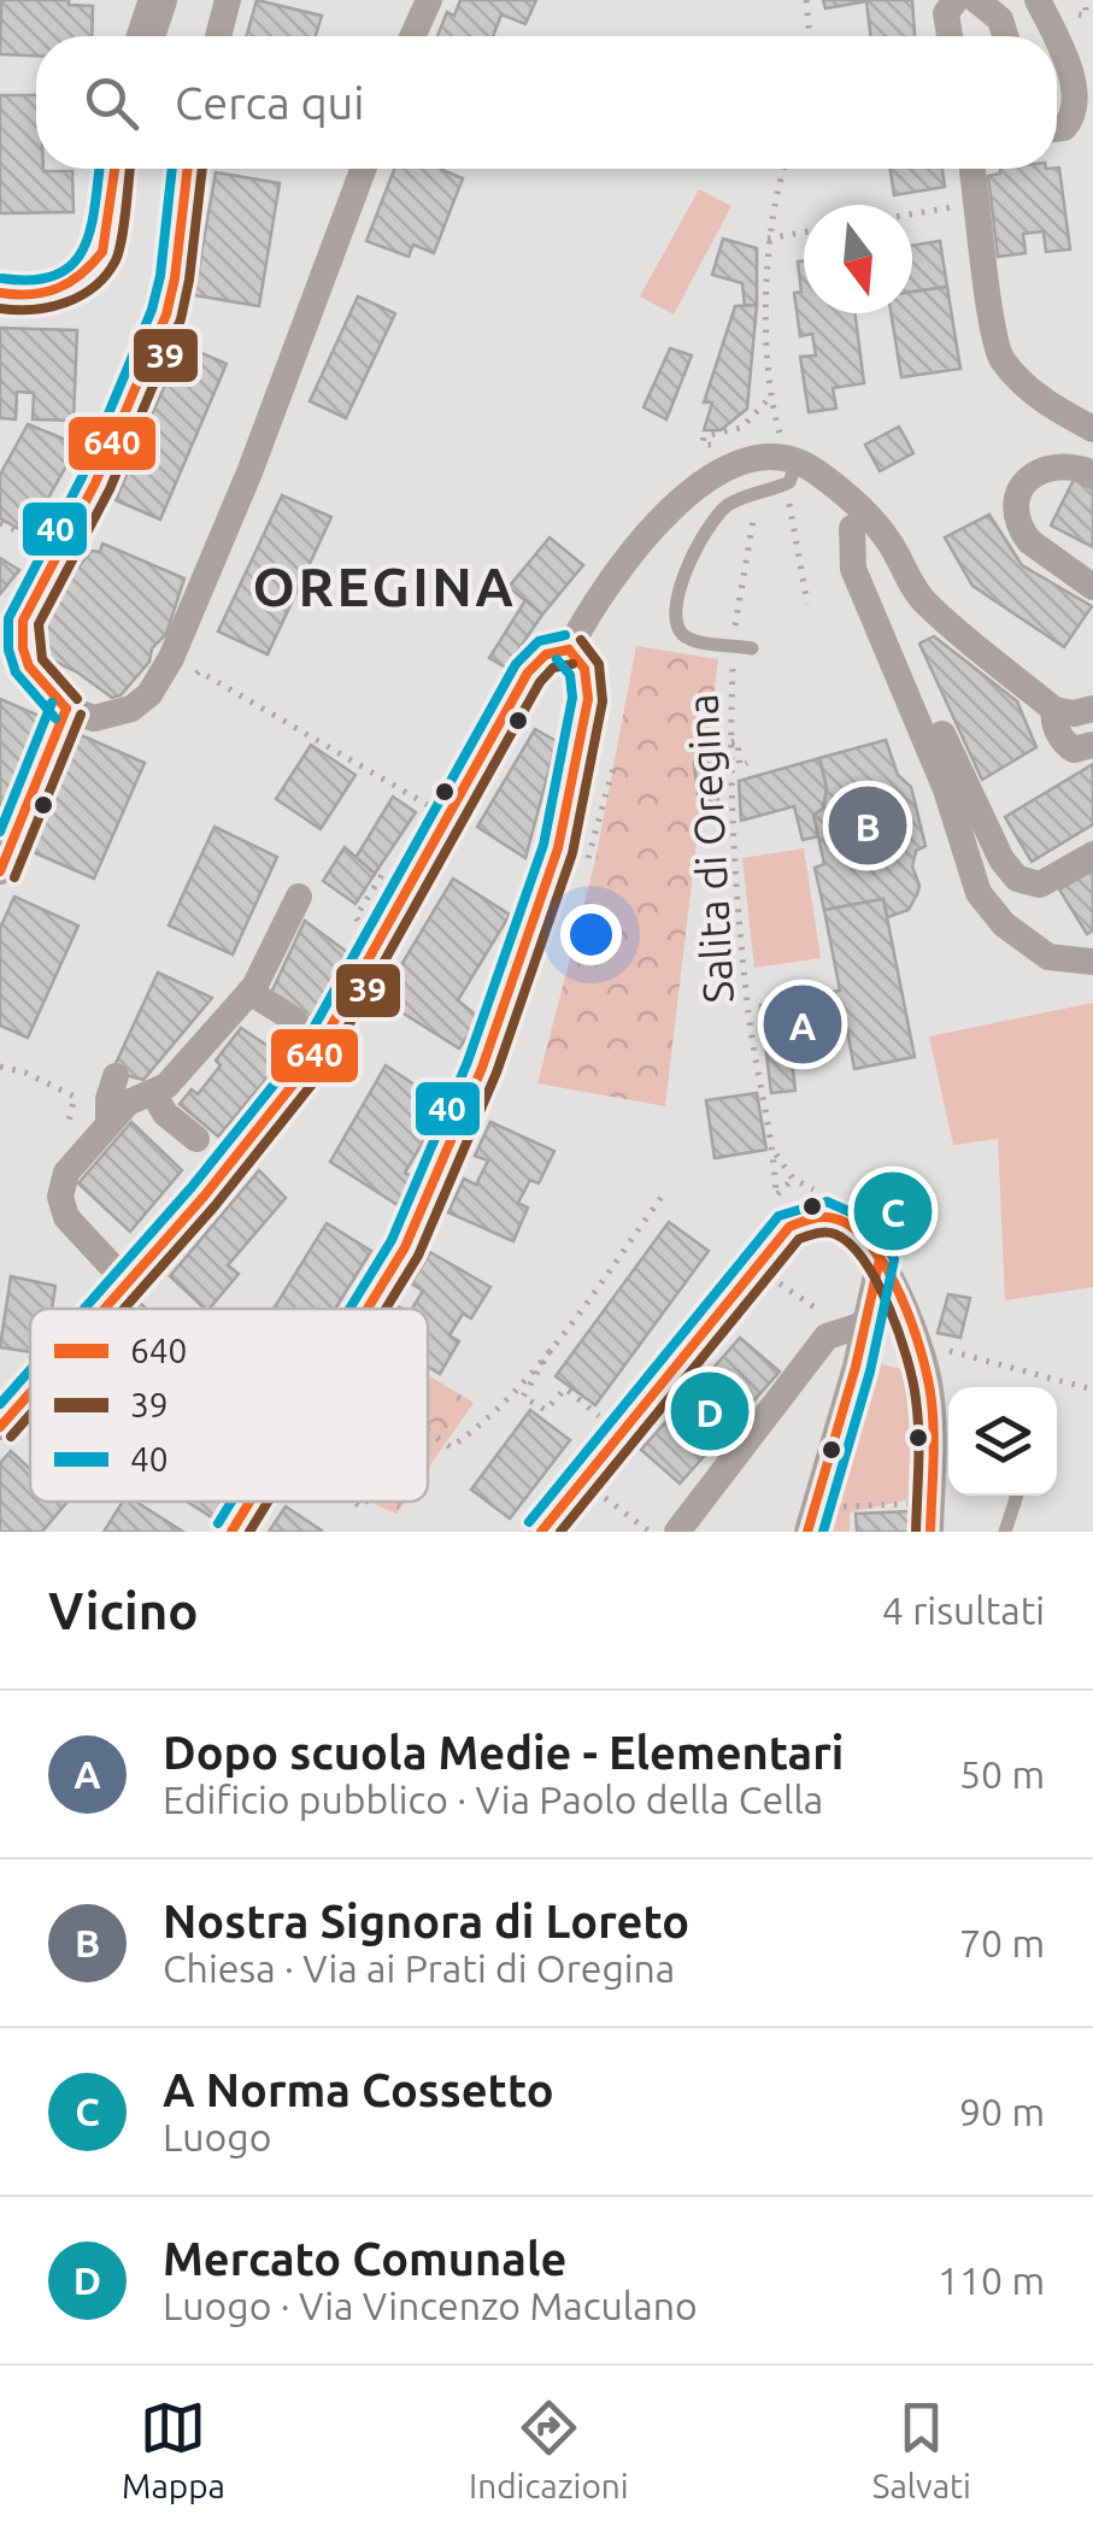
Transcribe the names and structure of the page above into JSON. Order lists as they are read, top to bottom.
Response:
{
  "streets": {
    "path": ["Salita di Oregina"]
  },
  "districts": ["OREGINA"],
  "lines": ["transit line 640", "transit line 39", "transit line 40"],
  "legend": ["640", "39", "40"],
  "north": "bottom",
  "page": {
    "search": "Cerca qui",
    "pins": [
      "B",
      "A",
      "C",
      "D"
    ],
    "heading": ["Vicino", "4 risultati"],
    "list": [
      {
        "mark": "A",
        "name": "Dopo scuola Medie - Elementari",
        "note": "Edificio pubblico · Via Paolo della Cella",
        "value": "50 m"
      },
      {
        "mark": "B",
        "name": "Nostra Signora di Loreto",
        "note": "Chiesa · Via ai Prati di Oregina",
        "value": "70 m"
      },
      {
        "mark": "C",
        "name": "A Norma Cossetto",
        "note": "Luogo",
        "value": "90 m"
      },
      {
        "mark": "D",
        "name": "Mercato Comunale",
        "note": "Luogo · Via Vincenzo Maculano",
        "value": "110 m"
      }
    ],
    "nav": ["Mappa", "Indicazioni", "Salvati"]
  }
}
